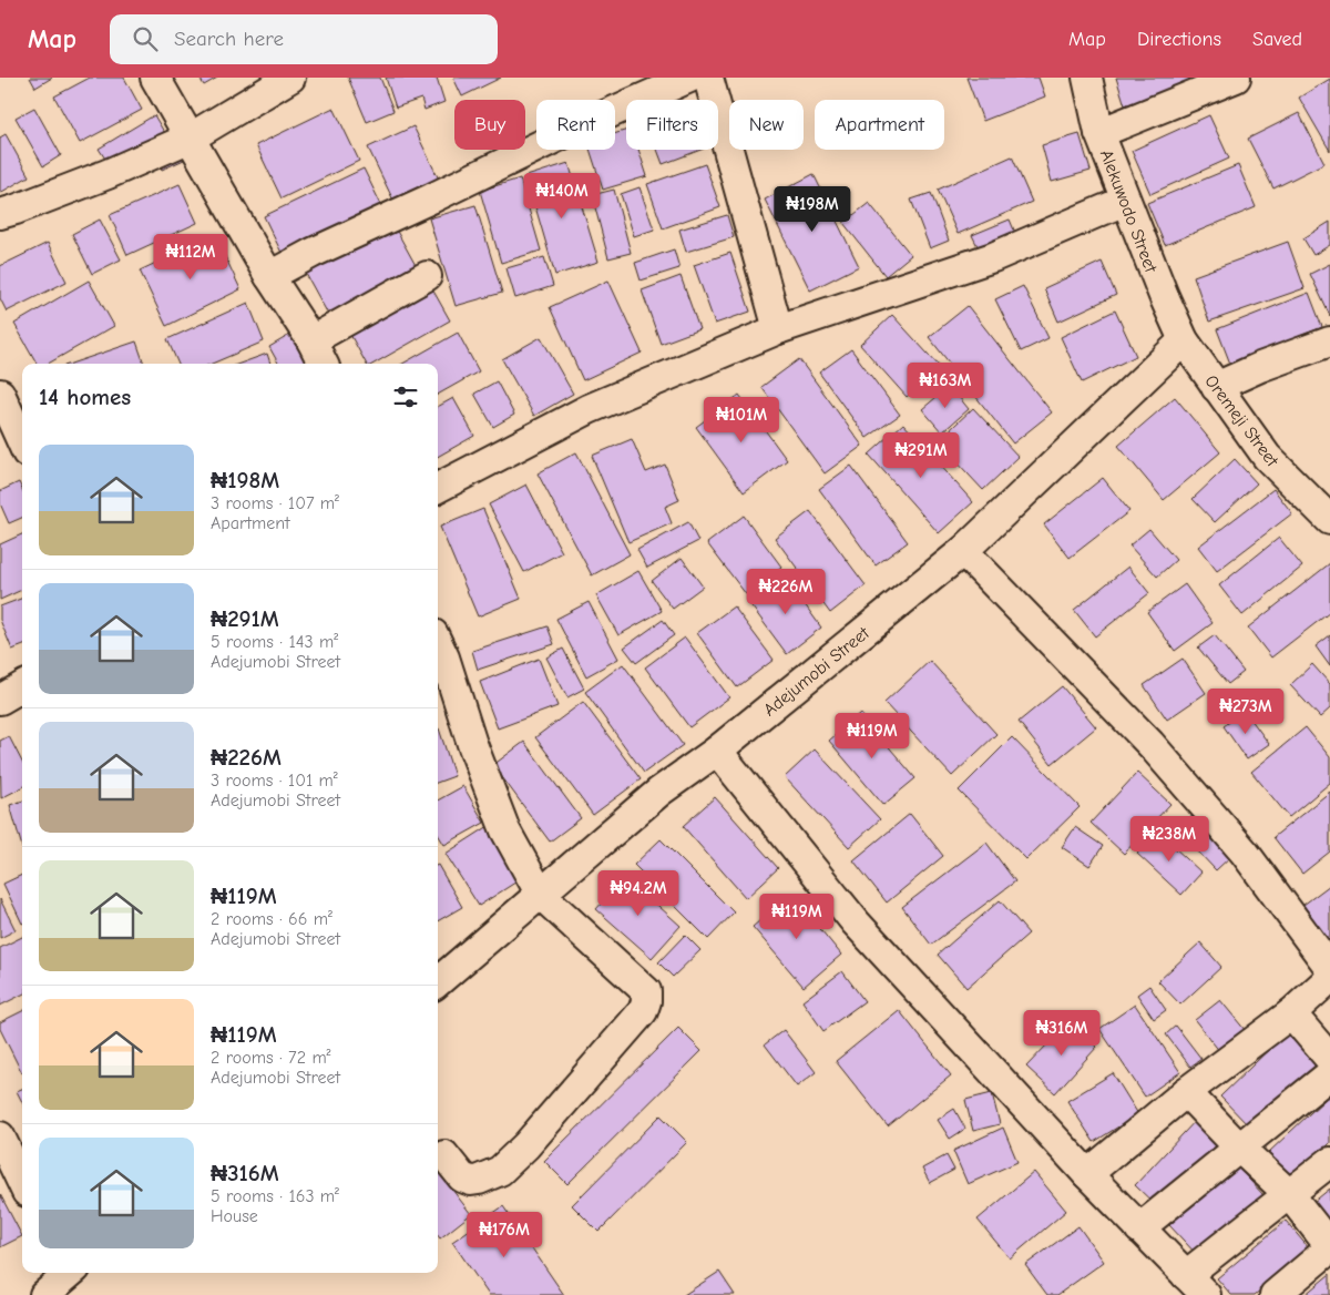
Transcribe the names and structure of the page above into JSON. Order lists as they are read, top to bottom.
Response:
{
  "streets": {
    "street": ["Alekuwodo Street", "Oremeji Street", "Adejumobi Street"]
  },
  "crossings": [
    ["Alekuwodo Street", "Oremeji Street"],
    ["Alekuwodo Street", "Adejumobi Street"],
    ["Oremeji Street", "Adejumobi Street"]
  ],
  "page": {
    "header": "Map",
    "search": "Search here",
    "nav": ["Map", "Directions", "Saved"],
    "chip": [
      "Buy",
      "Rent",
      "Filters",
      "New",
      "Apartment"
    ],
    "price": [
      "₦140M",
      "₦198M",
      "₦112M",
      "₦163M",
      "₦101M",
      "₦291M",
      "₦226M",
      "₦273M",
      "₦119M",
      "₦238M",
      "₦94.2M",
      "₦119M",
      "₦316M",
      "₦176M"
    ],
    "heading": "14 homes",
    "list": [
      {
        "name": "₦198M",
        "note": "3 rooms · 107 m² · Apartment"
      },
      {
        "name": "₦291M",
        "note": "5 rooms · 143 m² · Adejumobi Street"
      },
      {
        "name": "₦226M",
        "note": "3 rooms · 101 m² · Adejumobi Street"
      },
      {
        "name": "₦119M",
        "note": "2 rooms · 66 m² · Adejumobi Street"
      },
      {
        "name": "₦119M",
        "note": "2 rooms · 72 m² · Adejumobi Street"
      },
      {
        "name": "₦316M",
        "note": "5 rooms · 163 m² · House"
      }
    ]
  }
}
